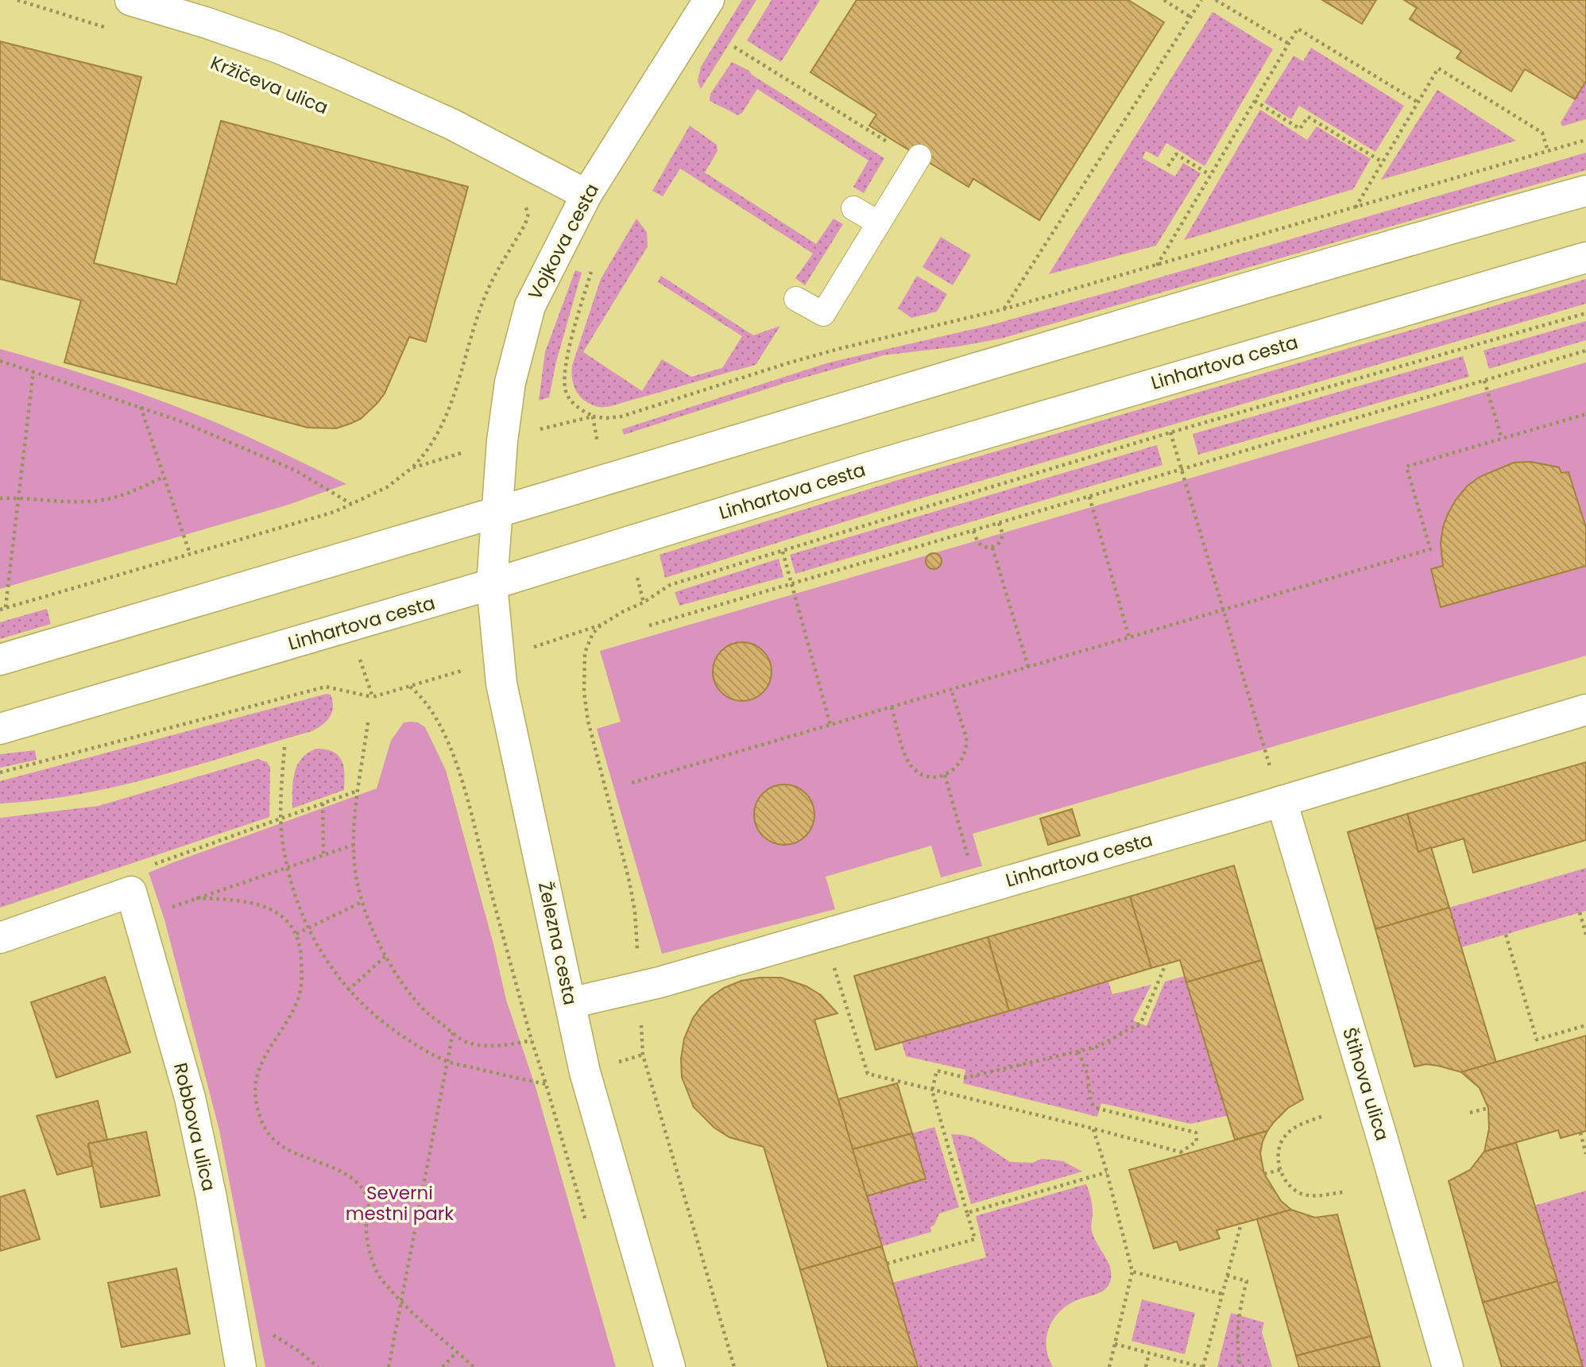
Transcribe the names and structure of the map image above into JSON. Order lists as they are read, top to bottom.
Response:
{
  "streets": {
    "street": [
      "Kržičeva ulica",
      "Vojkova cesta",
      "Linhartova cesta",
      "Železna cesta",
      "Štihova ulica",
      "Robbova ulica"
    ]
  },
  "crossings": [
    ["Kržičeva ulica", "Vojkova cesta"],
    ["Vojkova cesta", "Železna cesta"],
    ["Linhartova cesta", "Železna cesta"],
    ["Linhartova cesta", "Štihova ulica"]
  ],
  "parks": ["Severni mestni park"]
}
